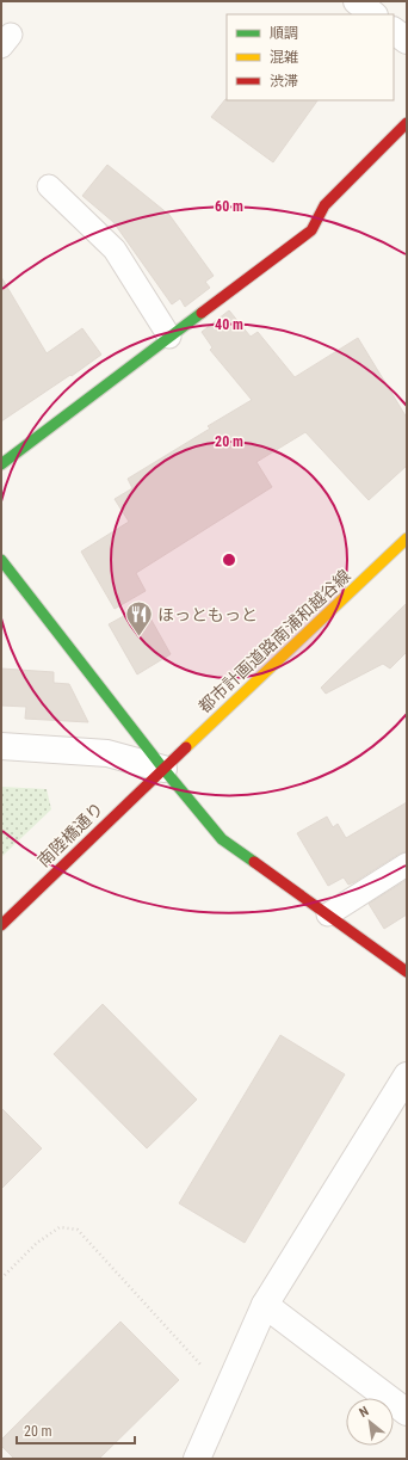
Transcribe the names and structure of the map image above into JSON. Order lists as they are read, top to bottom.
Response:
{
  "streets": {
    "street": ["都市計画道路南浦和越谷線", "南陸橋通り"]
  },
  "crossings": [
    ["都市計画道路南浦和越谷線", "南陸橋通り"]
  ],
  "places": {
    "restaurant": ["ほっともっと"]
  },
  "legend": ["順調", "混雑", "渋滞"],
  "scale_bar": "20 m",
  "north": "top left",
  "rings": ["60 m", "40 m", "20 m"]
}
